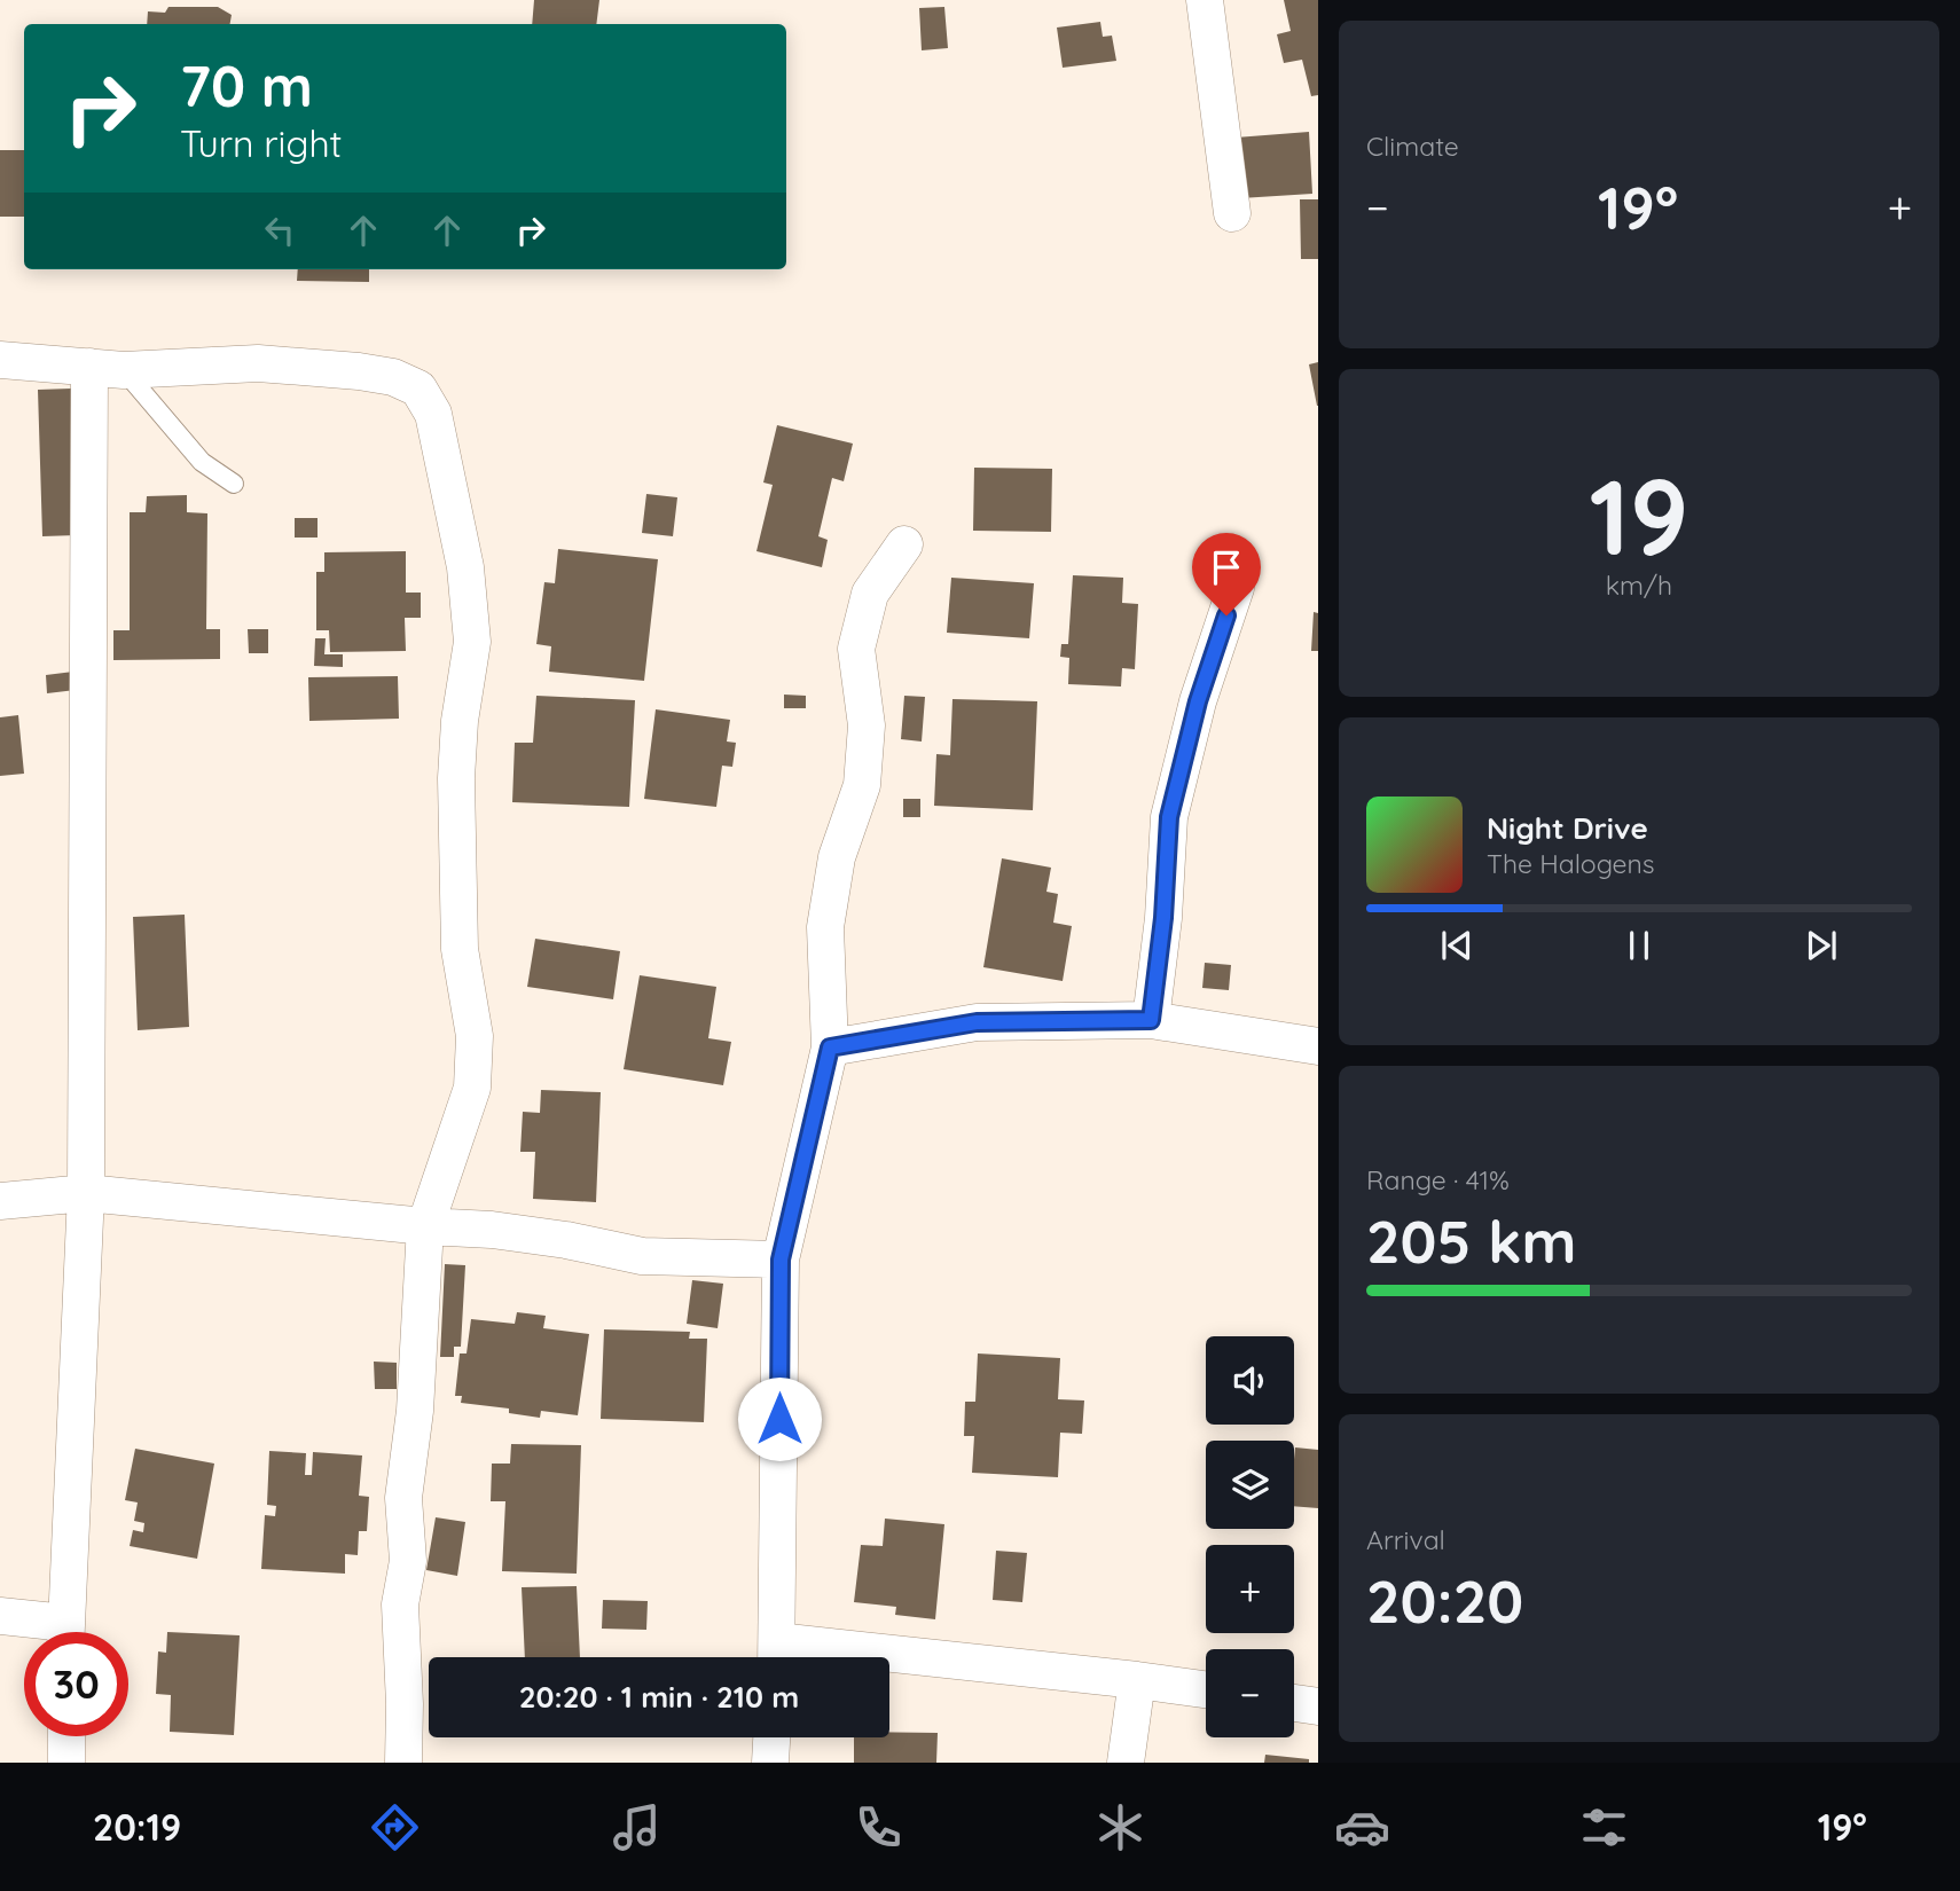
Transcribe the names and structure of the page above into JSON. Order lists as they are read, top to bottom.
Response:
{
  "page": {
    "tile": [
      "Climate",
      ["19", "km/h"],
      ["Range · 41%", "205 km"],
      ["Arrival", "20:20"]
    ],
    "turn": ["70 m", "Turn right"],
    "heat": ["−", "19°", "+"],
    "song": ["Night Drive", "The Halogens"],
    "map_buttons": ["+", "−"],
    "limit": "30",
    "trip": "20:20 · 1 min · 210 m",
    "tabs": ["20:19", "19°"]
  }
}
